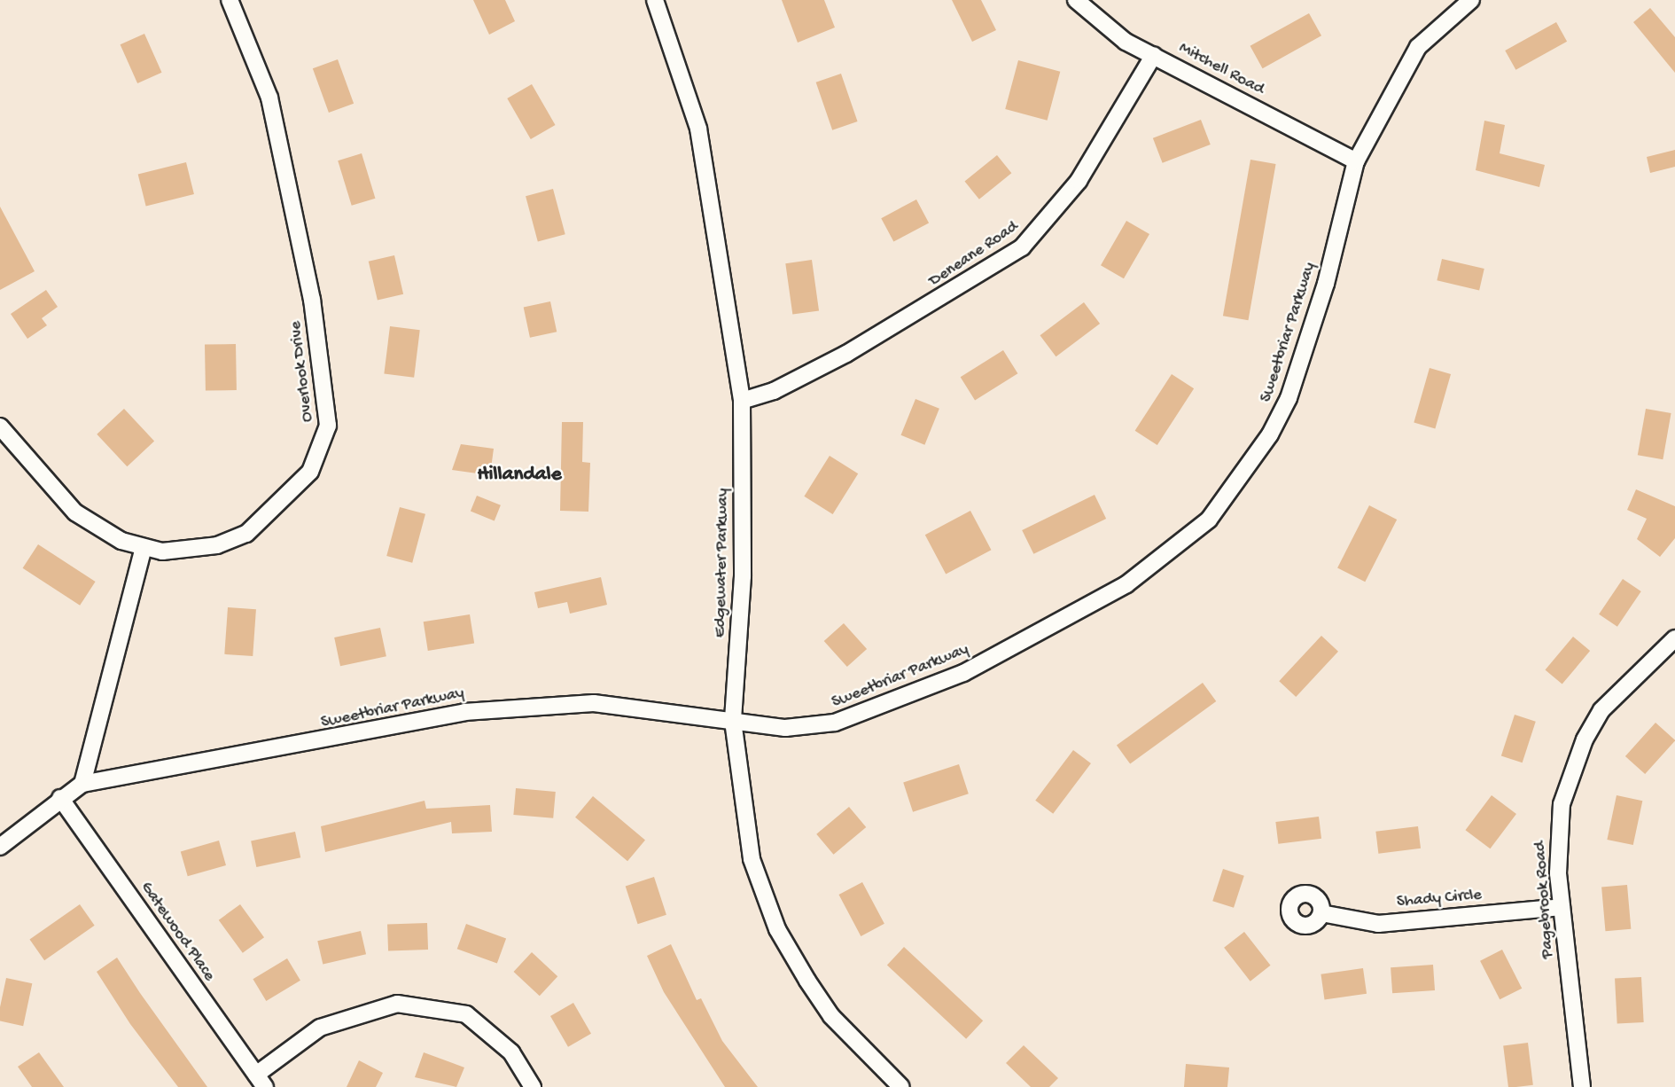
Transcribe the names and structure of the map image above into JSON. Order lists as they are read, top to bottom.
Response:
{
  "streets": {
    "street": [
      "Mitchell Road",
      "Deneane Road",
      "Sweetbriar Parkway",
      "Overlook Drive",
      "Edgewater Parkway",
      "Shady Circle",
      "Pagebrook Road",
      "Gatewood Place"
    ]
  },
  "crossings": [
    ["Mitchell Road", "Deneane Road"],
    ["Mitchell Road", "Sweetbriar Parkway"],
    ["Deneane Road", "Edgewater Parkway"],
    ["Sweetbriar Parkway", "Edgewater Parkway"],
    ["Sweetbriar Parkway", "Gatewood Place"],
    ["Shady Circle", "Pagebrook Road"]
  ],
  "districts": ["Hillandale"]
}
